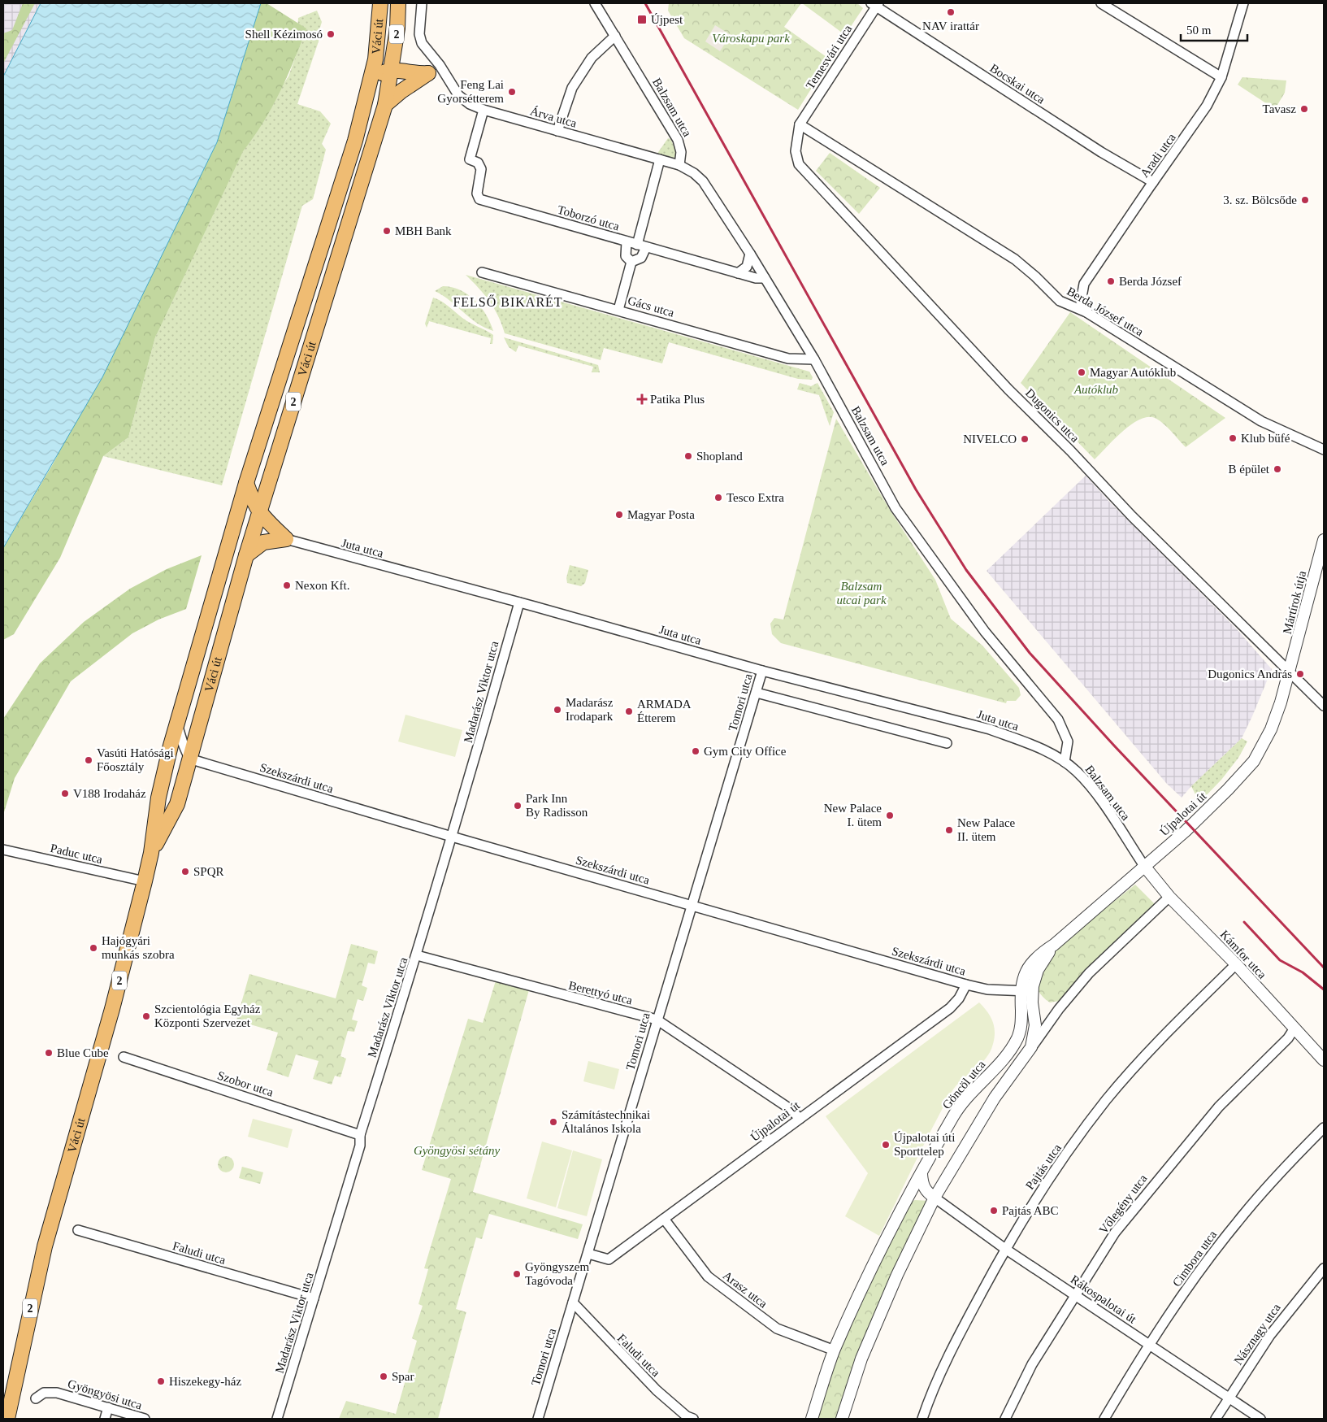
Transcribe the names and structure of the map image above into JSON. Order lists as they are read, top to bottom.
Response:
{
  "streets": {
    "main road": ["2", "Váci út"],
    "street": [
      "Temesvári utca",
      "Bocskai utca",
      "Balzsam utca",
      "Árva utca",
      "Aradi utca",
      "Toborzó utca",
      "Gács utca",
      "Berda József utca",
      "Dugonics utca",
      "Juta utca",
      "Mártírok útja",
      "Madarász Viktor utca",
      "Tomori utca",
      "Szekszárdi utca",
      "Újpalotai út",
      "Paduc utca",
      "Kámfor utca",
      "Berettyó utca",
      "Szobor utca",
      "Göncöl utca",
      "Pajtás utca",
      "Vőlegény utca",
      "Faludi utca",
      "Cimbora utca",
      "Arasz utca",
      "Rákospalotai út",
      "Násznagy utca",
      "Gyöngyösi utca"
    ]
  },
  "crossings": [
    ["Váci út", "Szekszárdi utca"],
    ["Váci út", "Paduc utca"],
    ["Temesvári utca", "Bocskai utca"],
    ["Temesvári utca", "Berda József utca"],
    ["Temesvári utca", "Dugonics utca"],
    ["Bocskai utca", "Aradi utca"],
    ["Balzsam utca", "Árva utca"],
    ["Balzsam utca", "Toborzó utca"],
    ["Balzsam utca", "Gács utca"],
    ["Balzsam utca", "Juta utca"],
    ["Balzsam utca", "Újpalotai út"],
    ["Balzsam utca", "Kámfor utca"],
    ["Árva utca", "Toborzó utca"],
    ["Aradi utca", "Berda József utca"],
    ["Berda József utca", "Dugonics utca"],
    ["Dugonics utca", "Mártírok útja"],
    ["Dugonics utca", "Újpalotai út"],
    ["Juta utca", "Madarász Viktor utca"],
    ["Juta utca", "Tomori utca"],
    ["Mártírok útja", "Újpalotai út"],
    ["Madarász Viktor utca", "Szekszárdi utca"],
    ["Madarász Viktor utca", "Berettyó utca"],
    ["Madarász Viktor utca", "Szobor utca"],
    ["Madarász Viktor utca", "Faludi utca"],
    ["Tomori utca", "Szekszárdi utca"],
    ["Tomori utca", "Újpalotai út"],
    ["Tomori utca", "Berettyó utca"],
    ["Tomori utca", "Faludi utca"],
    ["Szekszárdi utca", "Újpalotai út"],
    ["Szekszárdi utca", "Göncöl utca"],
    ["Újpalotai út", "Kámfor utca"],
    ["Újpalotai út", "Berettyó utca"],
    ["Újpalotai út", "Göncöl utca"],
    ["Újpalotai út", "Arasz utca"],
    ["Kámfor utca", "Göncöl utca"],
    ["Kámfor utca", "Pajtás utca"],
    ["Kámfor utca", "Vőlegény utca"],
    ["Göncöl utca", "Arasz utca"],
    ["Göncöl utca", "Rákospalotai út"],
    ["Pajtás utca", "Rákospalotai út"],
    ["Vőlegény utca", "Rákospalotai út"],
    ["Cimbora utca", "Rákospalotai út"],
    ["Rákospalotai út", "Násznagy utca"]
  ],
  "districts": ["FELSŐ BIKARÉT"],
  "parks": [
    "Városkapu park",
    "Autóklub",
    "Balzsam utcai park",
    "Gyöngyösi sétány"
  ],
  "places": {
    "other": [
      "NAV irattár",
      "Shell Kézimosó",
      "Feng Lai Gyorsétterem",
      "Tavasz",
      "3. sz. Bölcsőde",
      "MBH Bank",
      "Berda József",
      "Magyar Autóklub",
      "Klub büfé",
      "NIVELCO",
      "Shopland",
      "B épület",
      "Tesco Extra",
      "Magyar Posta",
      "Nexon Kft.",
      "Dugonics András",
      "Madarász Irodapark",
      "ARMADA Étterem",
      "Gym City Office",
      "Vasúti Hatósági Főosztály",
      "V188 Irodaház",
      "Park Inn By Radisson",
      "New Palace I. ütem",
      "New Palace II. ütem",
      "SPQR",
      "Hajógyári munkás szobra",
      "Szcientológia Egyház Központi Szervezet",
      "Blue Cube",
      "Számítástechnikai Általános Iskola",
      "Újpalotai úti Sporttelep",
      "Pajtás ABC",
      "Gyöngyszem Tagóvoda",
      "Spar",
      "Hiszekegy-ház"
    ],
    "transit": ["Újpest"],
    "health": ["Patika Plus"]
  },
  "scale_bar": "50 m"
}
